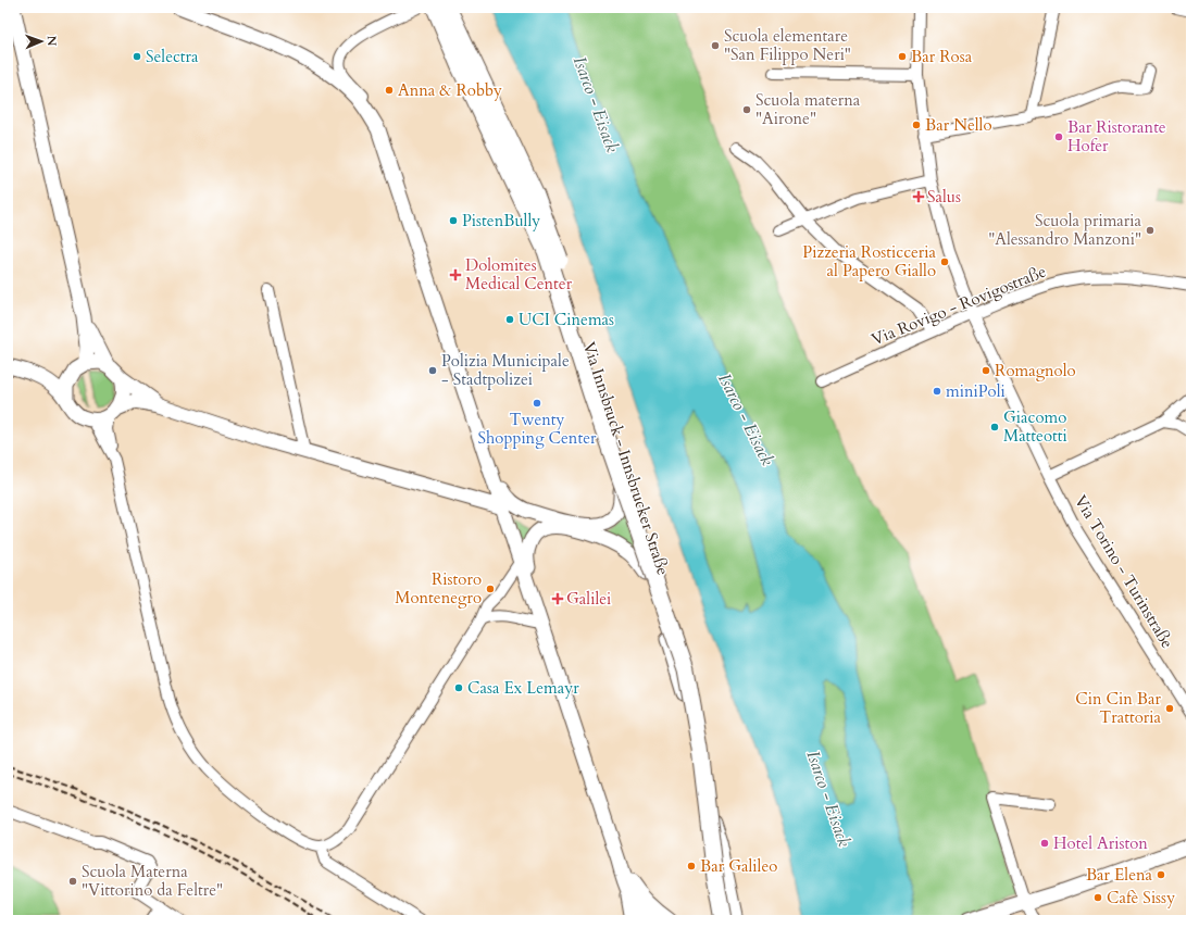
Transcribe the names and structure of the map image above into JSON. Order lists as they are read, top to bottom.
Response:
{
  "streets": {
    "main road": ["Via Innsbruck - Innsbrucker Straße"],
    "street": ["Via Rovigo - Rovigostraße", "Via Torino - Turinstraße"]
  },
  "crossings": [
    ["Via Rovigo - Rovigostraße", "Via Torino - Turinstraße"]
  ],
  "water": ["Isarco - Eisack"],
  "places": {
    "other": [
      "Scuola elementare \"San Filippo Neri\"",
      "Selectra",
      "Bar Rosa",
      "Anna & Robby",
      "Scuola materna \"Airone\"",
      "Bar Nello",
      "Bar Ristorante Hofer",
      "PistenBully",
      "Scuola primaria \"Alessandro Manzoni\"",
      "Pizzeria Rosticceria al Papero Giallo",
      "UCI Cinemas",
      "Polizia Municipale - Stadtpolizei",
      "Romagnolo",
      "miniPoli",
      "Twenty Shopping Center",
      "Giacomo Matteotti",
      "Ristoro Montenegro",
      "Casa Ex Lemayr",
      "Cin Cin Bar Trattoria",
      "Hotel Ariston",
      "Bar Galileo",
      "Bar Elena",
      "Scuola Materna \"Vittorino da Feltre\"",
      "Cafè Sissy"
    ],
    "health": ["Salus", "Dolomites Medical Center", "Galilei"]
  },
  "north": "right"
}
